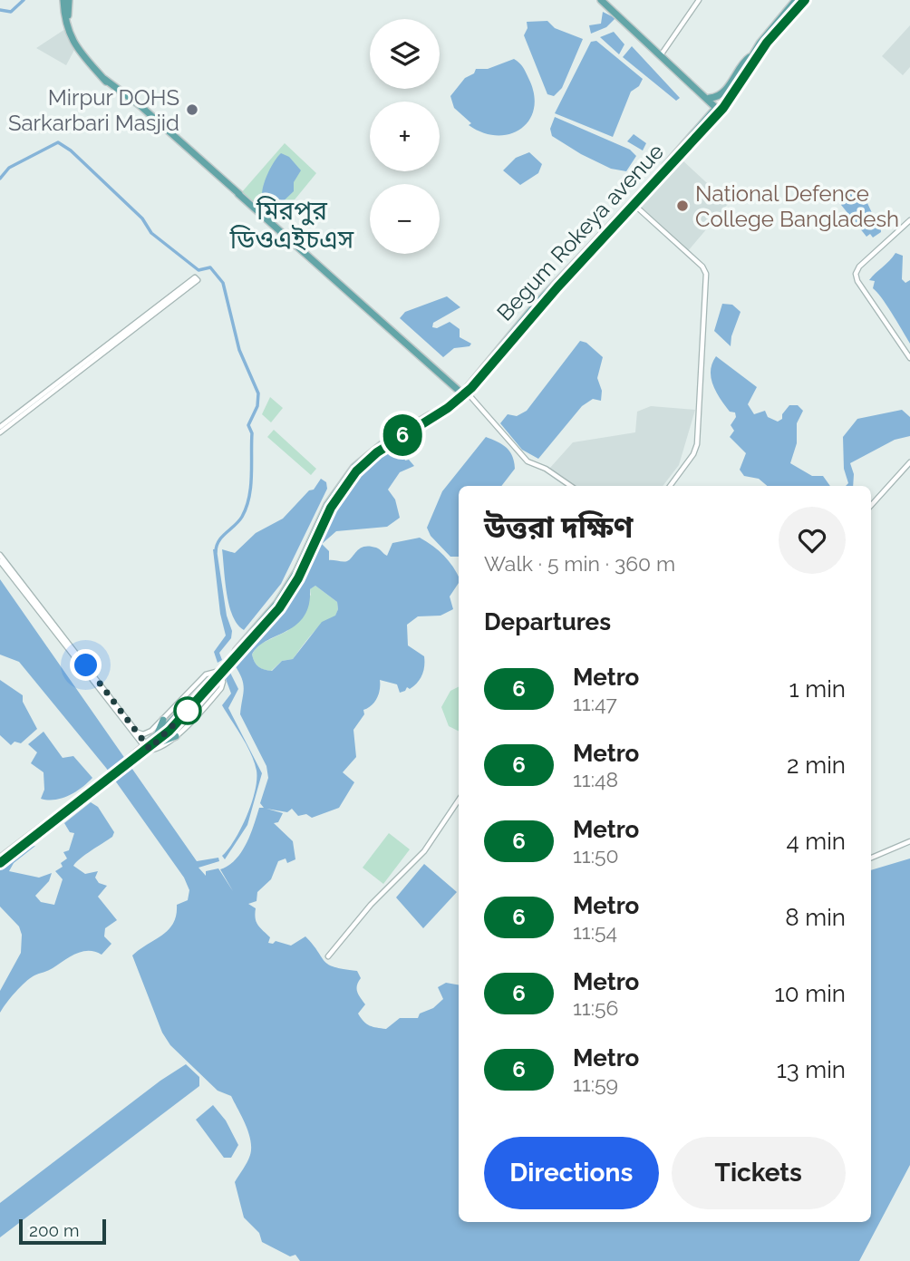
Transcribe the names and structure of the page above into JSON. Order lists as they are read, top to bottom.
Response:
{
  "streets": {
    "main road": ["Begum Rokeya avenue"]
  },
  "districts": ["মিরপুর ডিওএইচএস"],
  "places": ["Mirpur DOHS Sarkarbari Masjid", "National Defence College Bangladesh"],
  "lines": ["metro line 6"],
  "scale_bar": "200 m",
  "page": {
    "on_map": "6",
    "map_buttons": ["+", "−"],
    "heading": [
      ["উত্তরা দক্ষিণ", "Walk · 5 min · 360 m"],
      "Departures"
    ],
    "list": [
      {
        "mark": "6",
        "name": "Metro",
        "note": "11:47",
        "value": "1 min"
      },
      {
        "mark": "6",
        "name": "Metro",
        "note": "11:48",
        "value": "2 min"
      },
      {
        "mark": "6",
        "name": "Metro",
        "note": "11:50",
        "value": "4 min"
      },
      {
        "mark": "6",
        "name": "Metro",
        "note": "11:54",
        "value": "8 min"
      },
      {
        "mark": "6",
        "name": "Metro",
        "note": "11:56",
        "value": "10 min"
      },
      {
        "mark": "6",
        "name": "Metro",
        "note": "11:59",
        "value": "13 min"
      }
    ],
    "buttons": ["Directions", "Tickets"],
    "scale": "200 m"
  }
}
